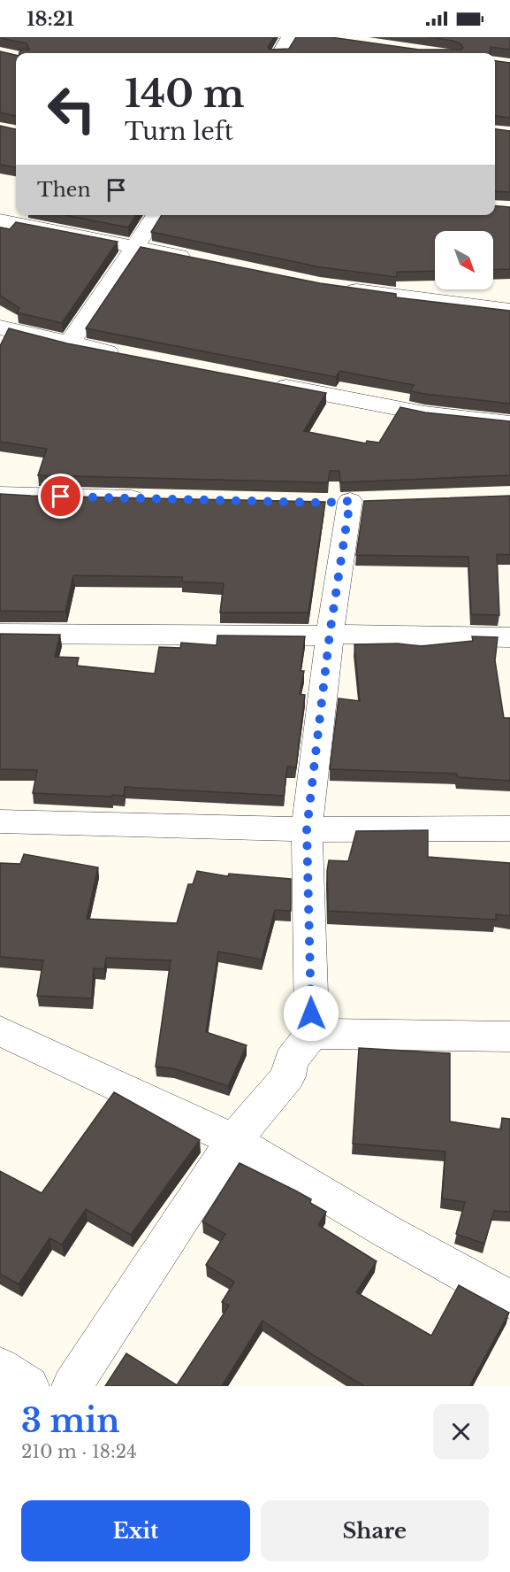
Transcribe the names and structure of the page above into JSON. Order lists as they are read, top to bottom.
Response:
{
  "north": "bottom right",
  "page": {
    "status": "18:21",
    "turn": ["140 m", "Turn left"],
    "then": "Then",
    "heading": ["3 min", "210 m · 18:24"],
    "buttons": ["Exit", "Share"]
  }
}
